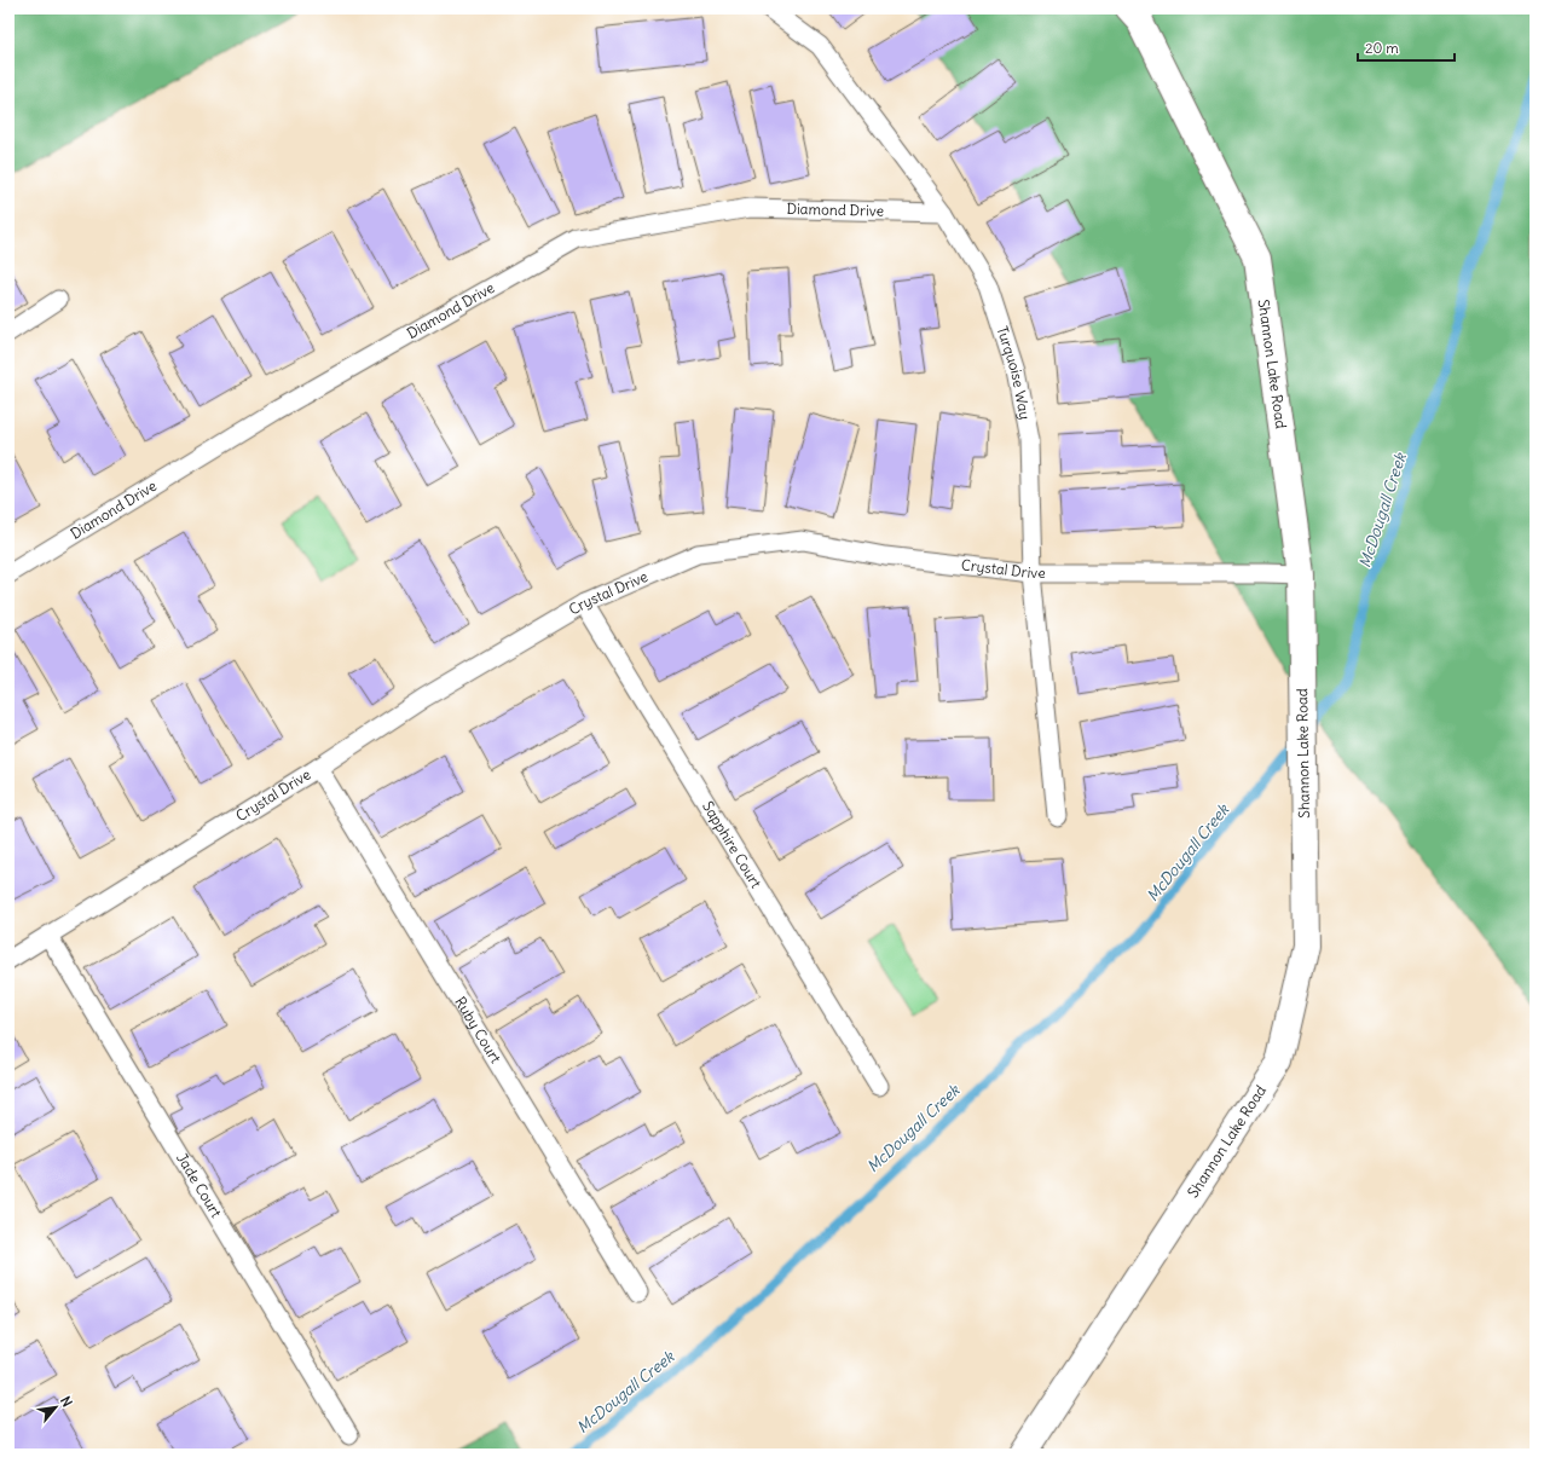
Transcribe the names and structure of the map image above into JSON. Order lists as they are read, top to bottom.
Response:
{
  "streets": {
    "main road": ["Shannon Lake Road"],
    "lane": [
      "Diamond Drive",
      "Turquoise Way",
      "Crystal Drive",
      "Sapphire Court",
      "Ruby Court",
      "Jade Court"
    ]
  },
  "crossings": [
    ["Diamond Drive", "Turquoise Way"],
    ["Shannon Lake Road", "Crystal Drive"],
    ["Turquoise Way", "Crystal Drive"],
    ["Crystal Drive", "Sapphire Court"],
    ["Crystal Drive", "Ruby Court"],
    ["Crystal Drive", "Jade Court"]
  ],
  "water": ["McDougall Creek"],
  "scale_bar": "20 m",
  "north": "top right"
}
